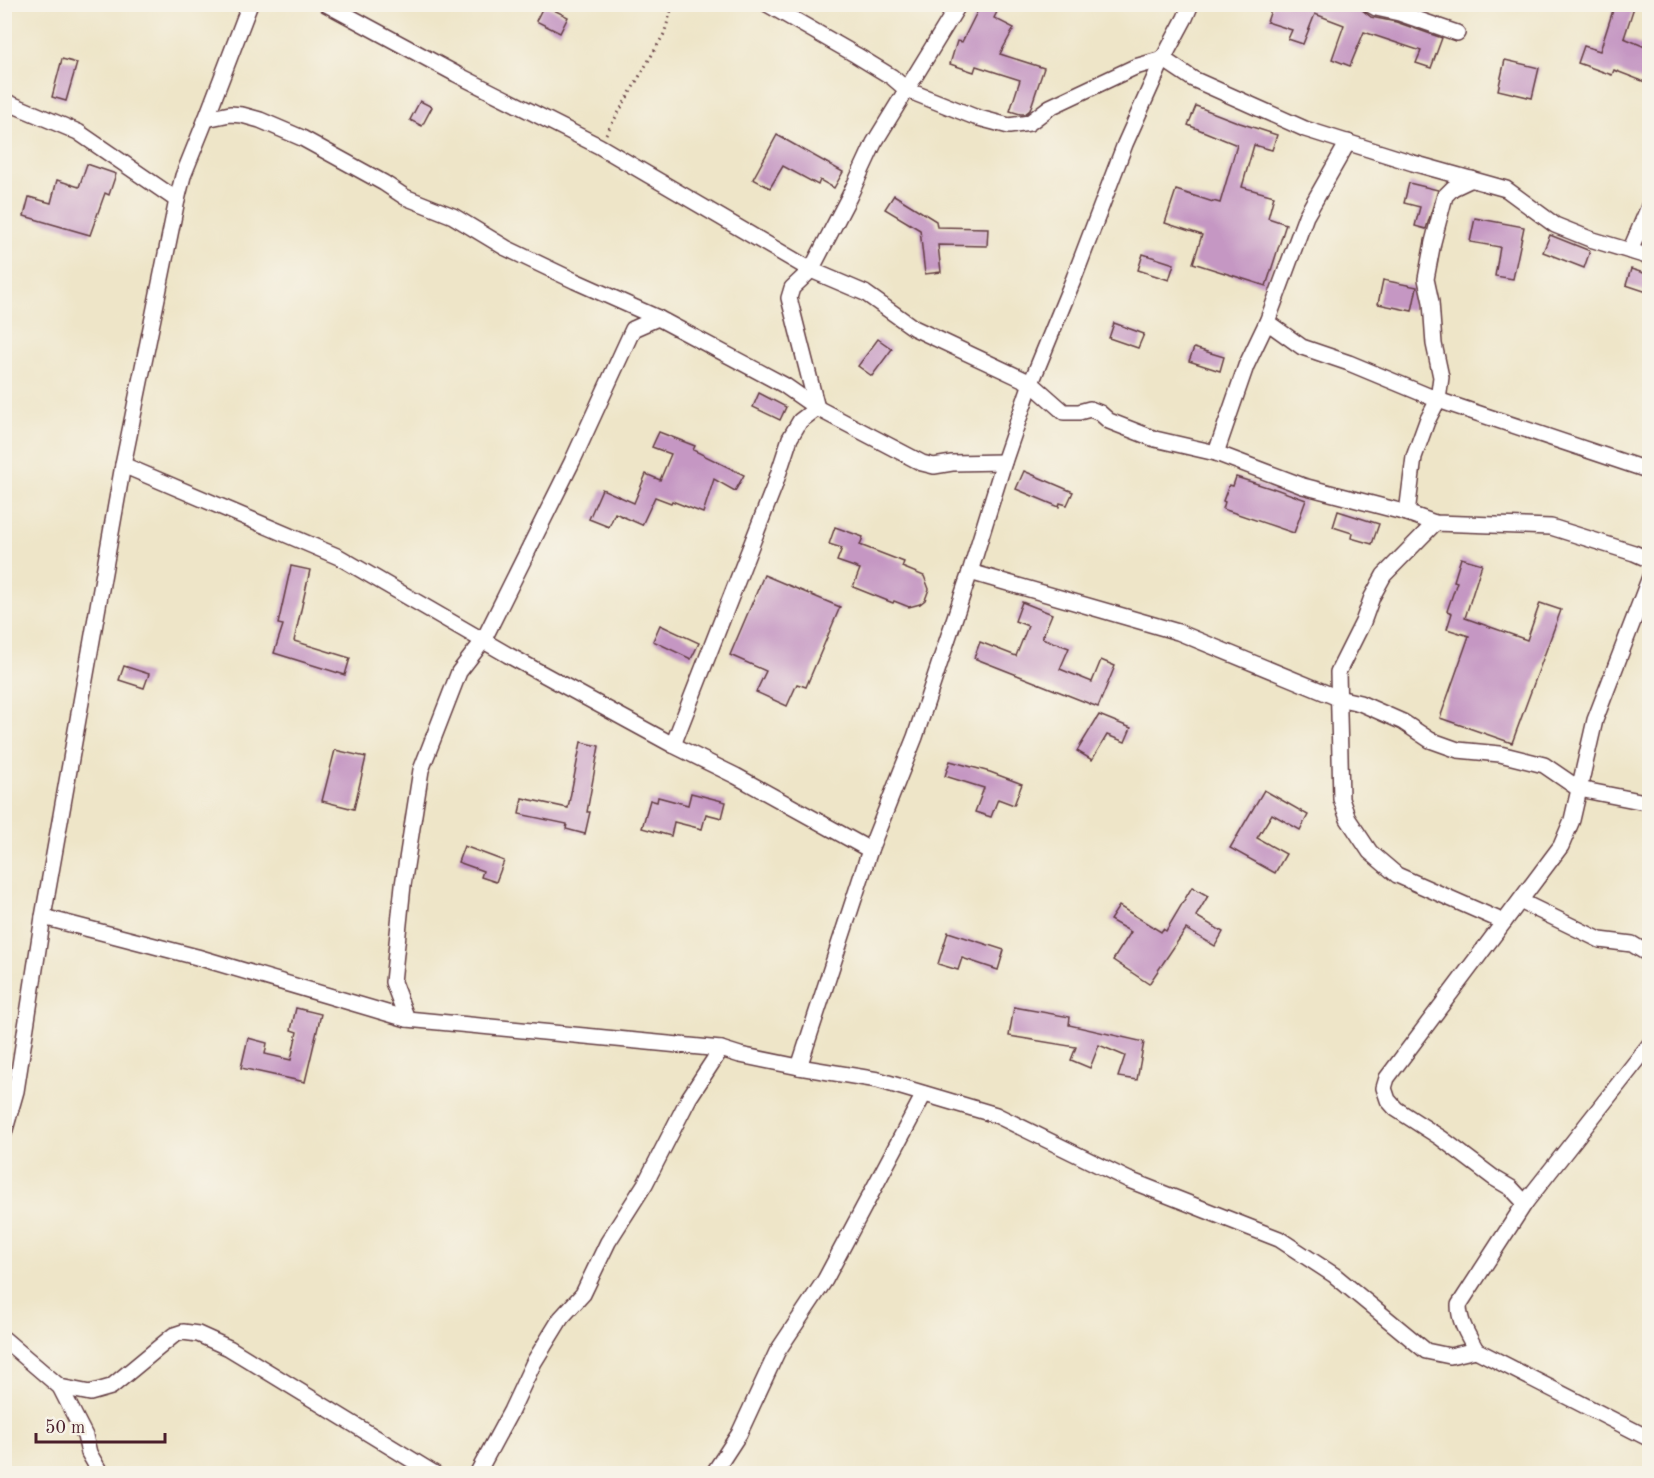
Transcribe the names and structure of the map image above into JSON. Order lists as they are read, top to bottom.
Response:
{
  "scale_bar": "50 m"
}
